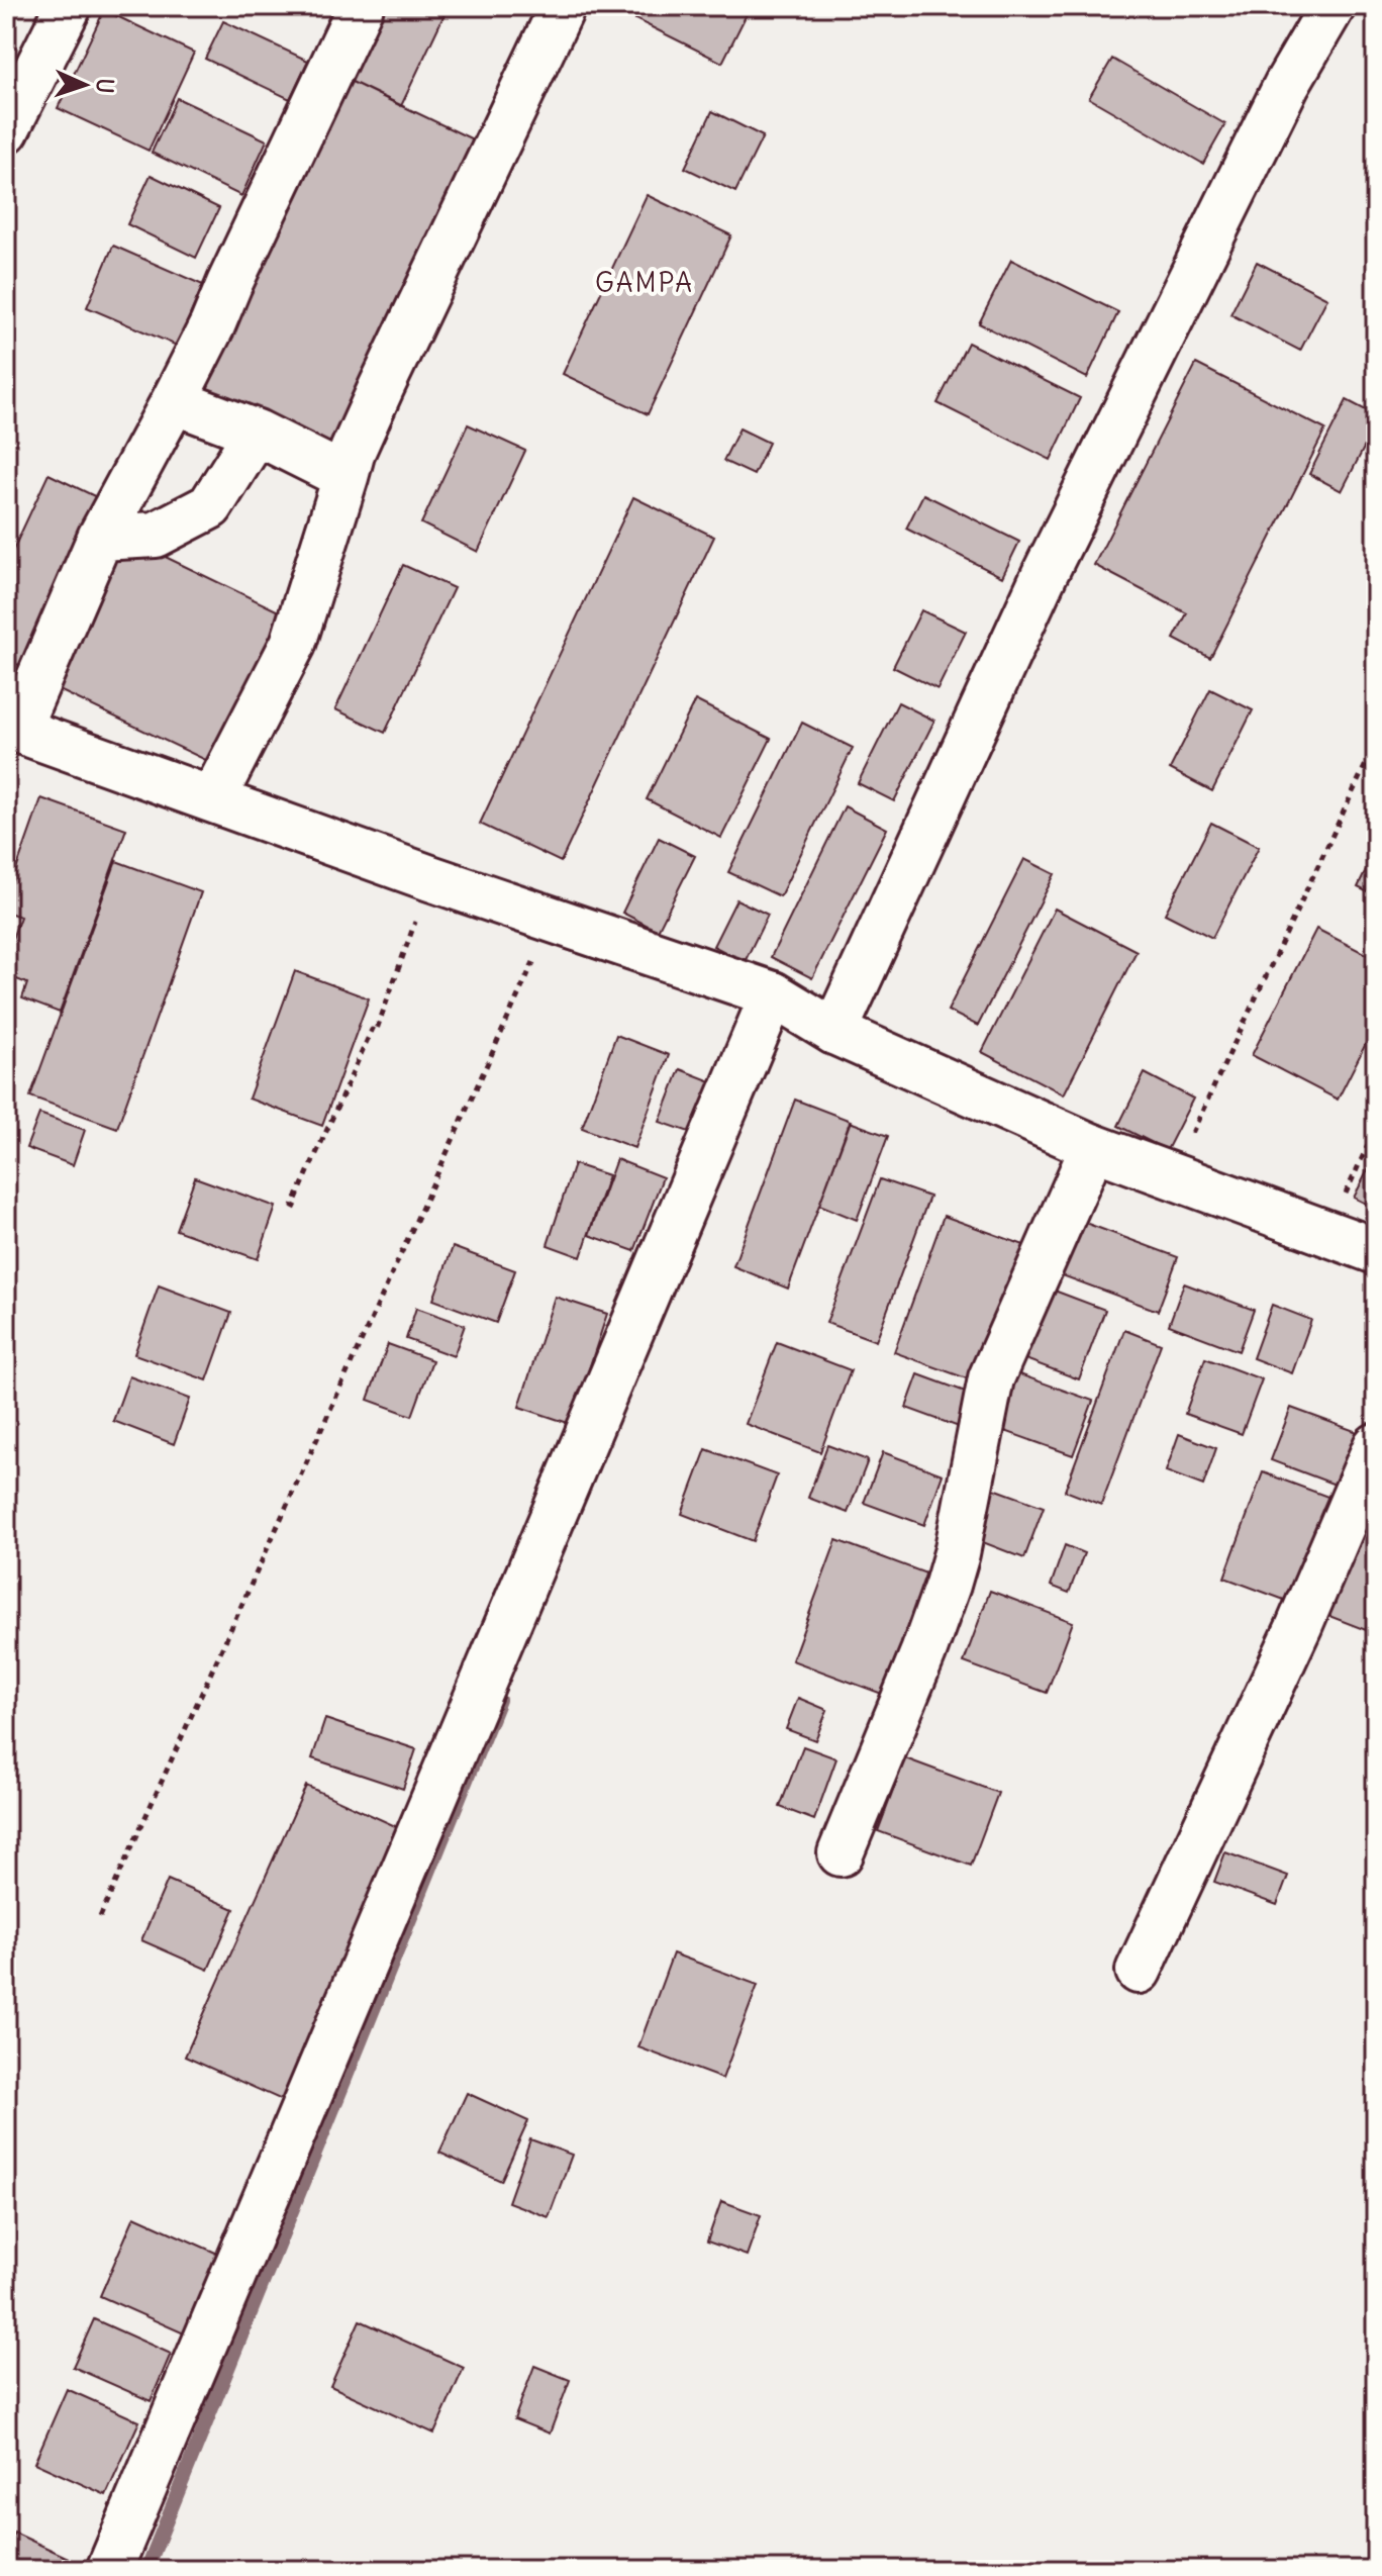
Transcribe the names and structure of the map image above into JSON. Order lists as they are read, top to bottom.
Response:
{
  "districts": ["GAMPA"],
  "north": "right"
}
